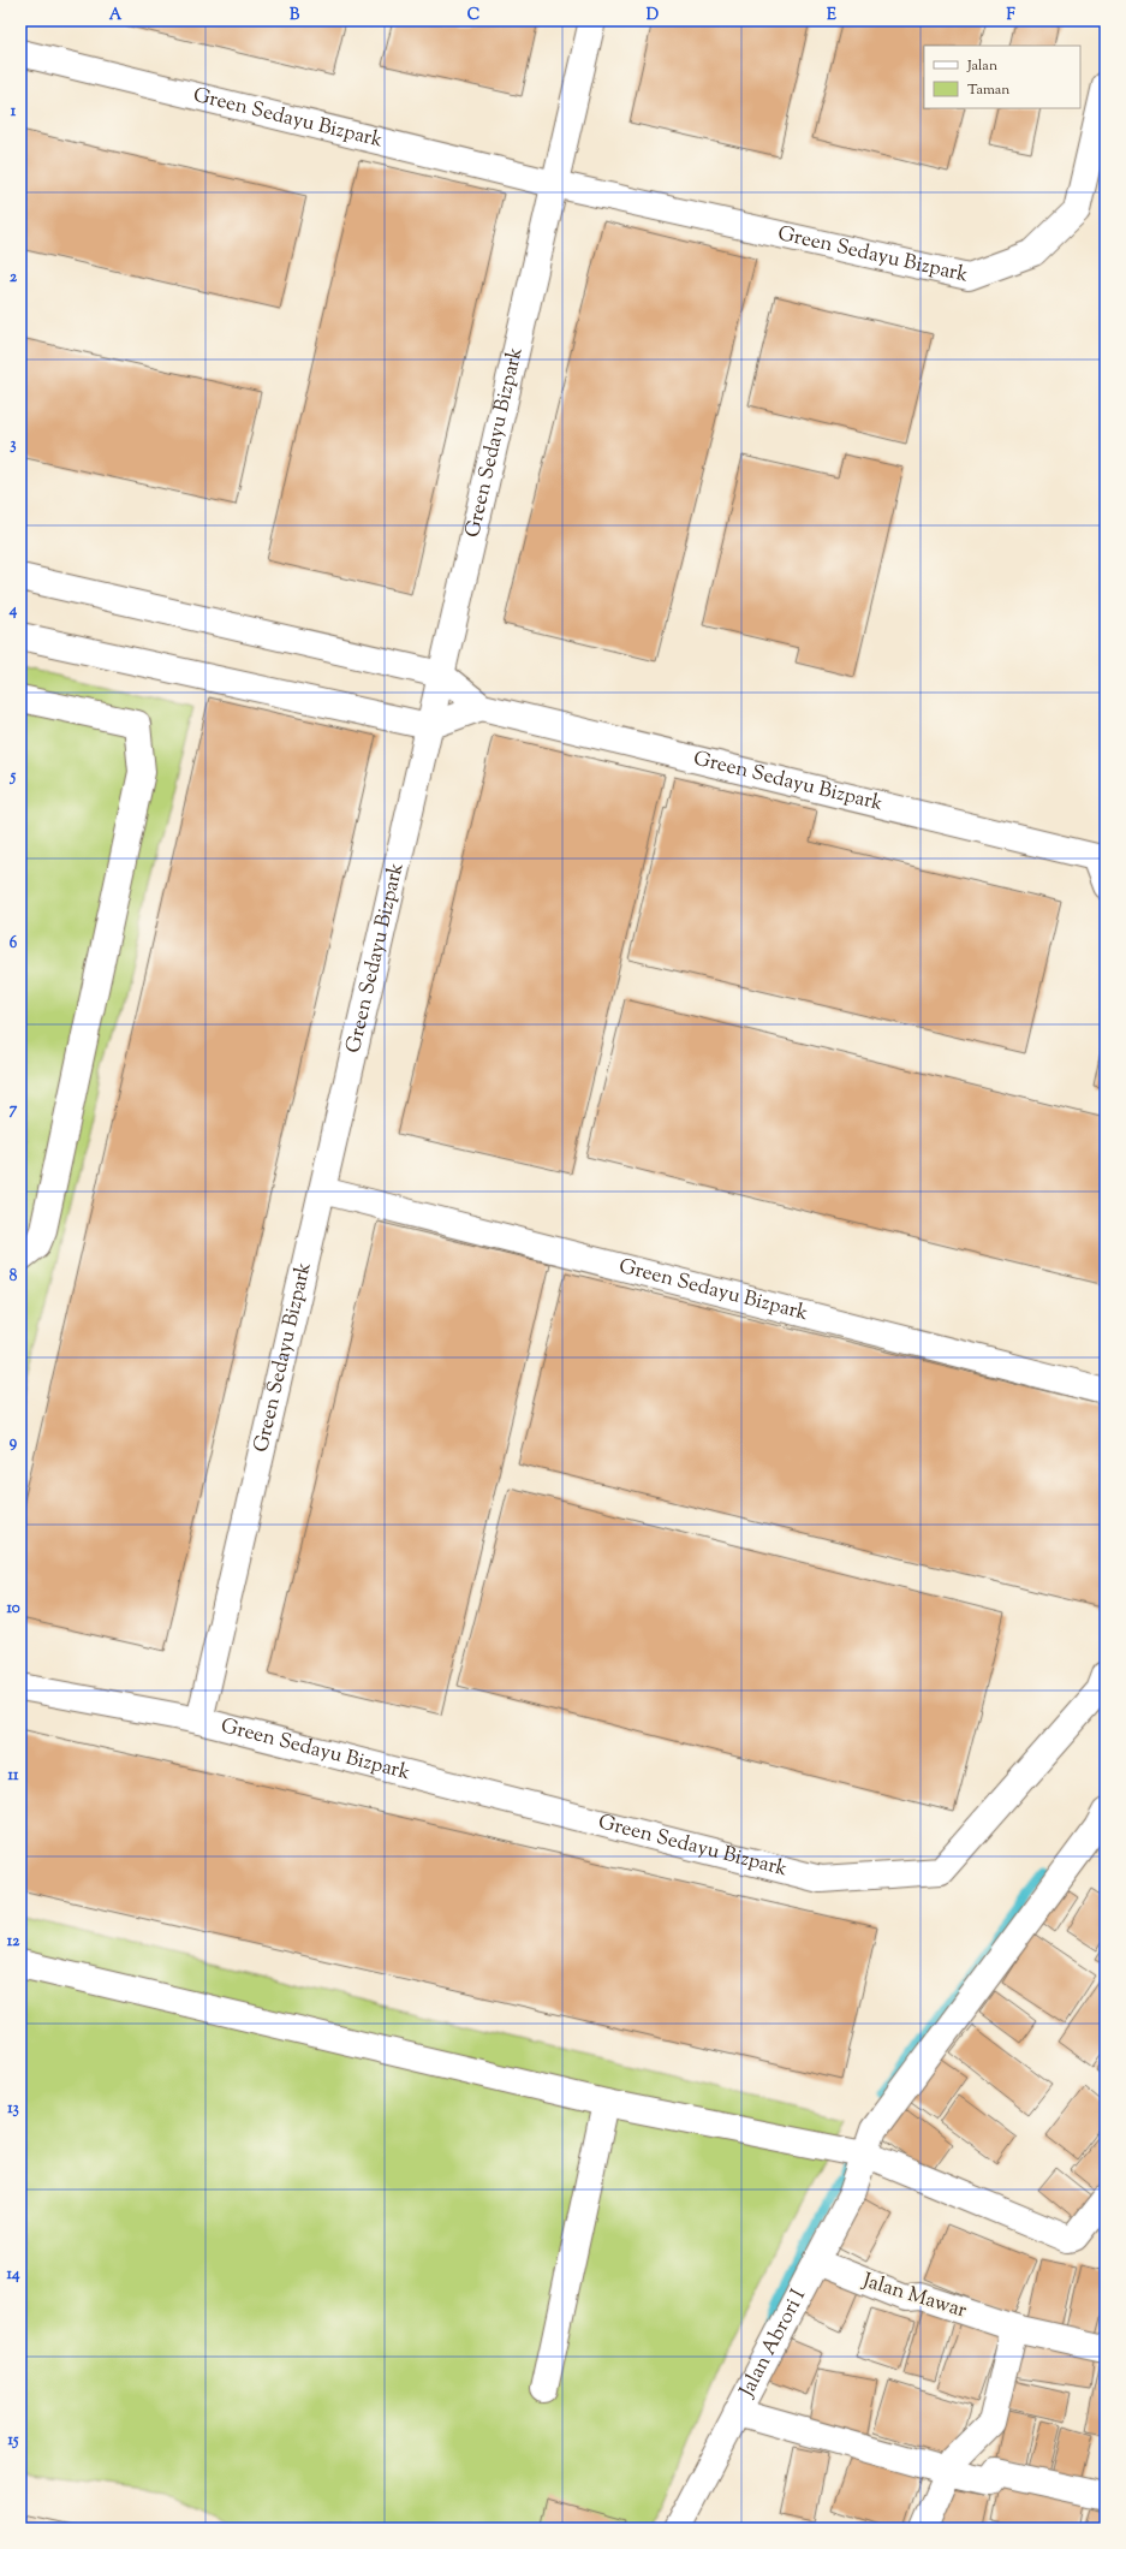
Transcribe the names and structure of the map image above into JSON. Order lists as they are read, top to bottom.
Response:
{
  "streets": {
    "street": ["Green Sedayu Bizpark", "Jalan Mawar", "Jalan Abrori I"]
  },
  "crossings": [
    ["Jalan Mawar", "Jalan Abrori I"]
  ],
  "legend": ["Jalan", "Taman"],
  "grid": {
    "columns": [
      "A",
      "B",
      "C",
      "D",
      "E",
      "F"
    ],
    "rows": [
      "1",
      "2",
      "3",
      "4",
      "5",
      "6",
      "7",
      "8",
      "9",
      "10",
      "11",
      "12",
      "13",
      "14",
      "15"
    ]
  }
}
